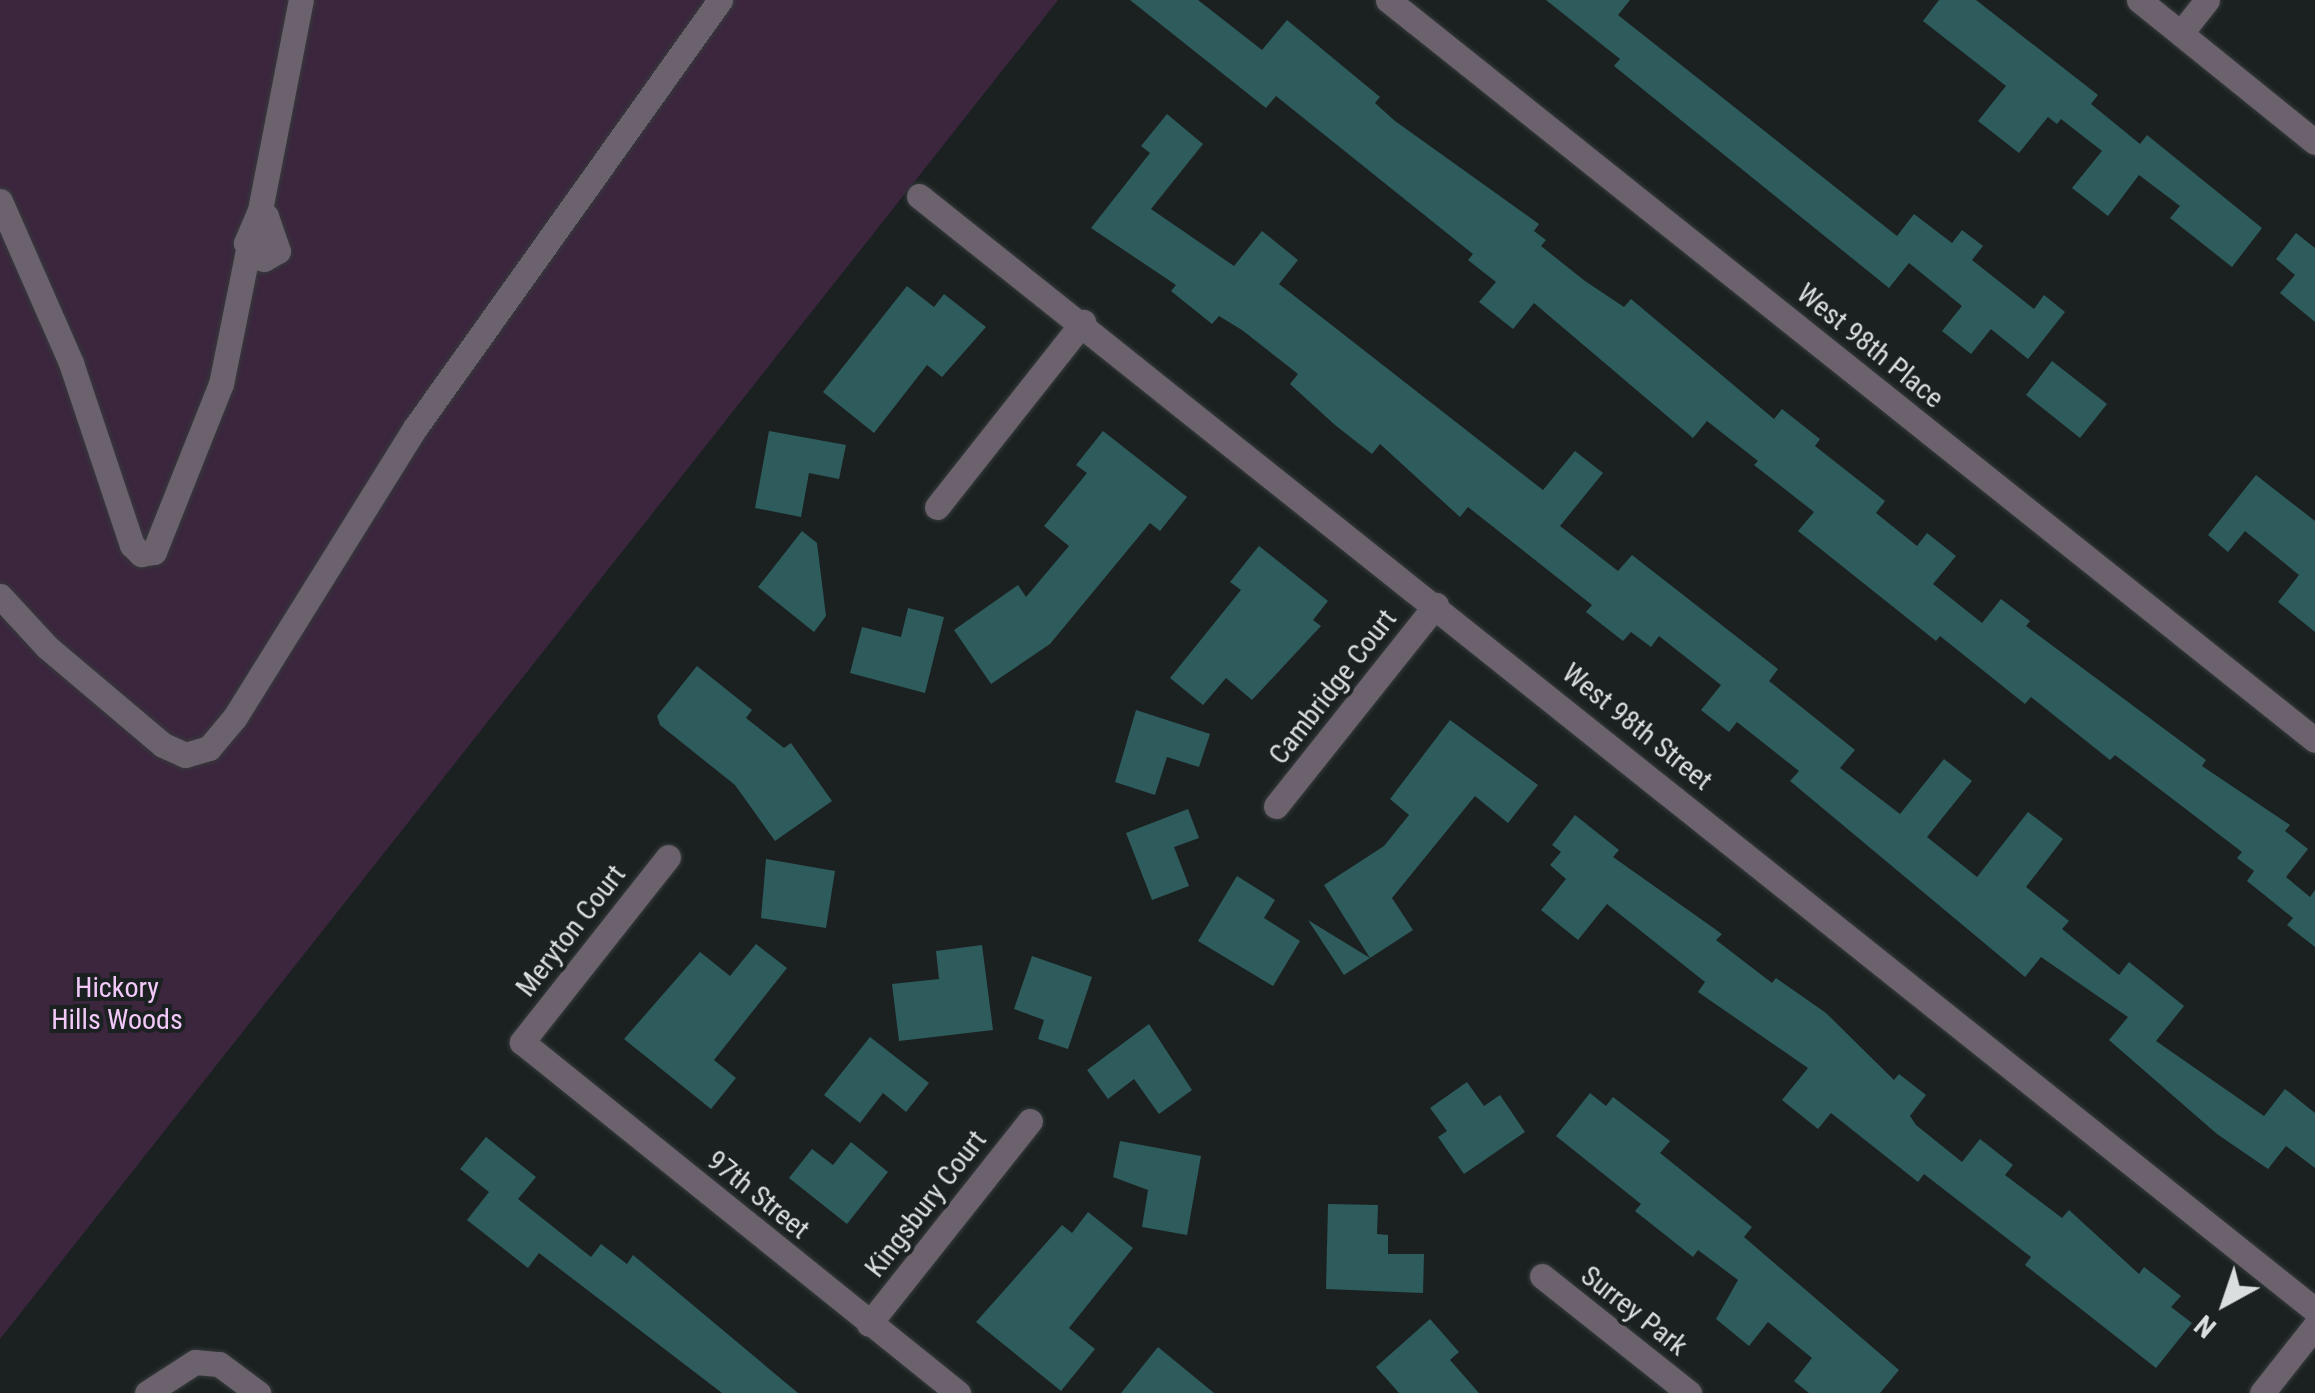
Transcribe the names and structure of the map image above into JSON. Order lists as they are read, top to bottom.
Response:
{
  "streets": {
    "street": [
      "West 98th Place",
      "Cambridge Court",
      "West 98th Street",
      "Meryton Court",
      "97th Street",
      "Kingsbury Court",
      "Surrey Park"
    ]
  },
  "crossings": [
    ["Cambridge Court", "West 98th Street"],
    ["Meryton Court", "97th Street"],
    ["97th Street", "Kingsbury Court"]
  ],
  "parks": ["Hickory Hills Woods"],
  "north": "bottom left"
}
